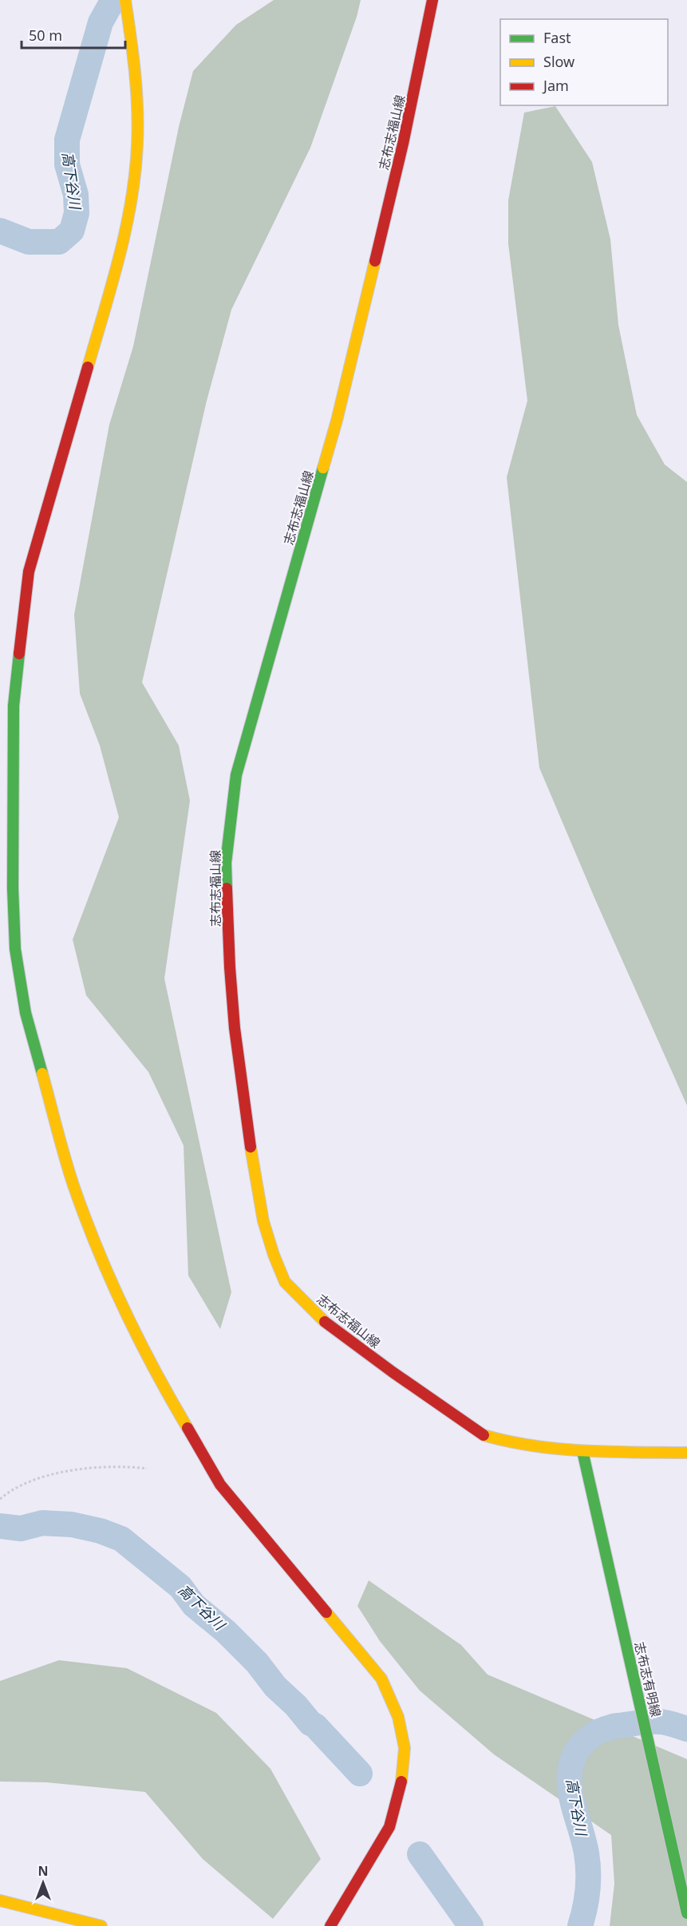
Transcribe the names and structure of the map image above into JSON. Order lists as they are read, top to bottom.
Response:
{
  "streets": {
    "main road": ["志布志福山線", "志布志有明線"]
  },
  "crossings": [
    ["志布志福山線", "志布志有明線"]
  ],
  "water": ["高下谷川"],
  "legend": ["Fast", "Slow", "Jam"],
  "scale_bar": "50 m",
  "north": "top"
}
